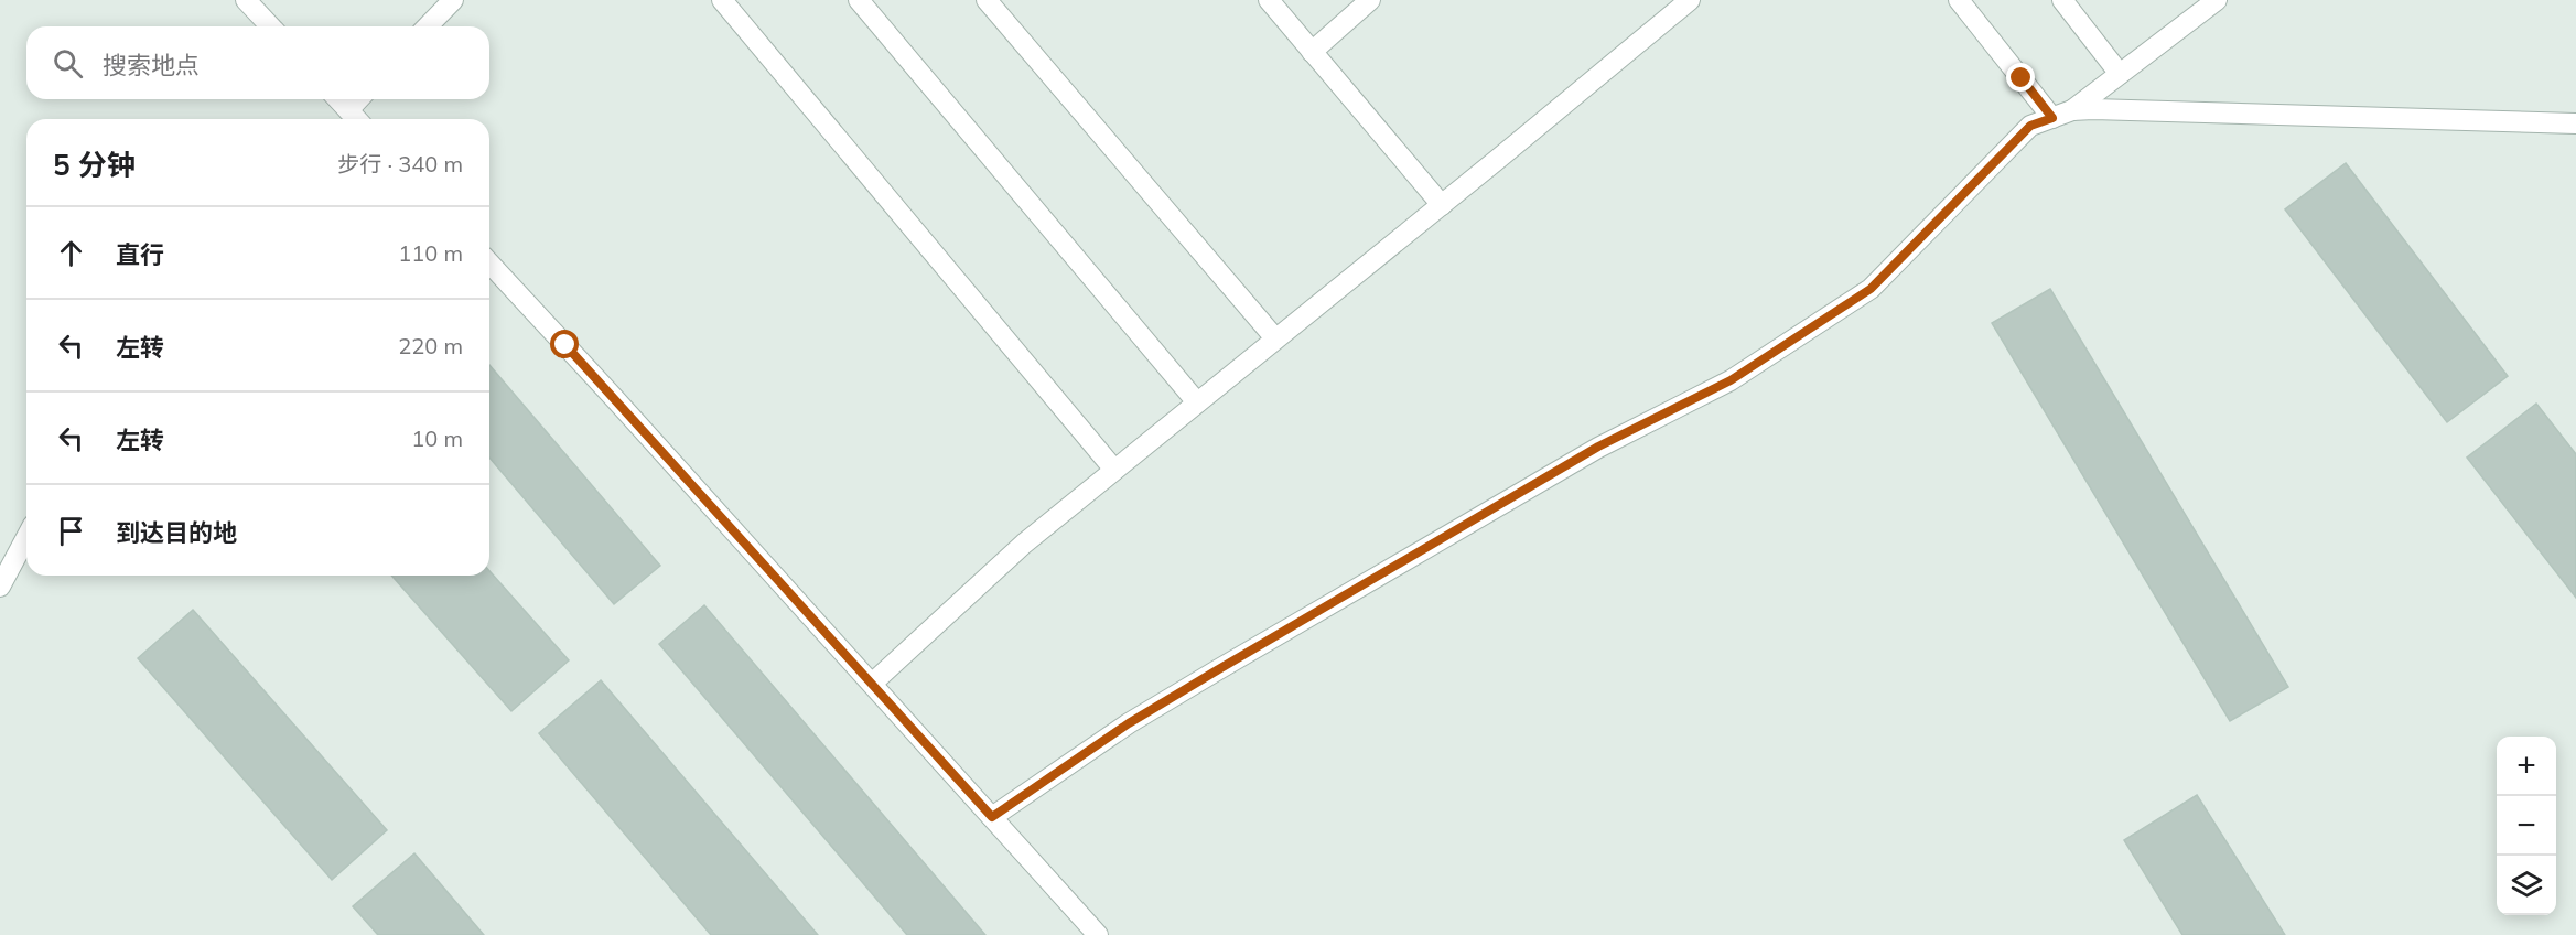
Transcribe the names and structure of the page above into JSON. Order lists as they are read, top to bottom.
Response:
{
  "page": {
    "search": "搜索地点",
    "heading": ["5 分钟", "步行 · 340 m"],
    "list": [
      ["直行", "110 m"],
      ["左转", "220 m"],
      ["左转", "10 m"],
      "到达目的地"
    ],
    "map_buttons": ["+", "−"]
  }
}
